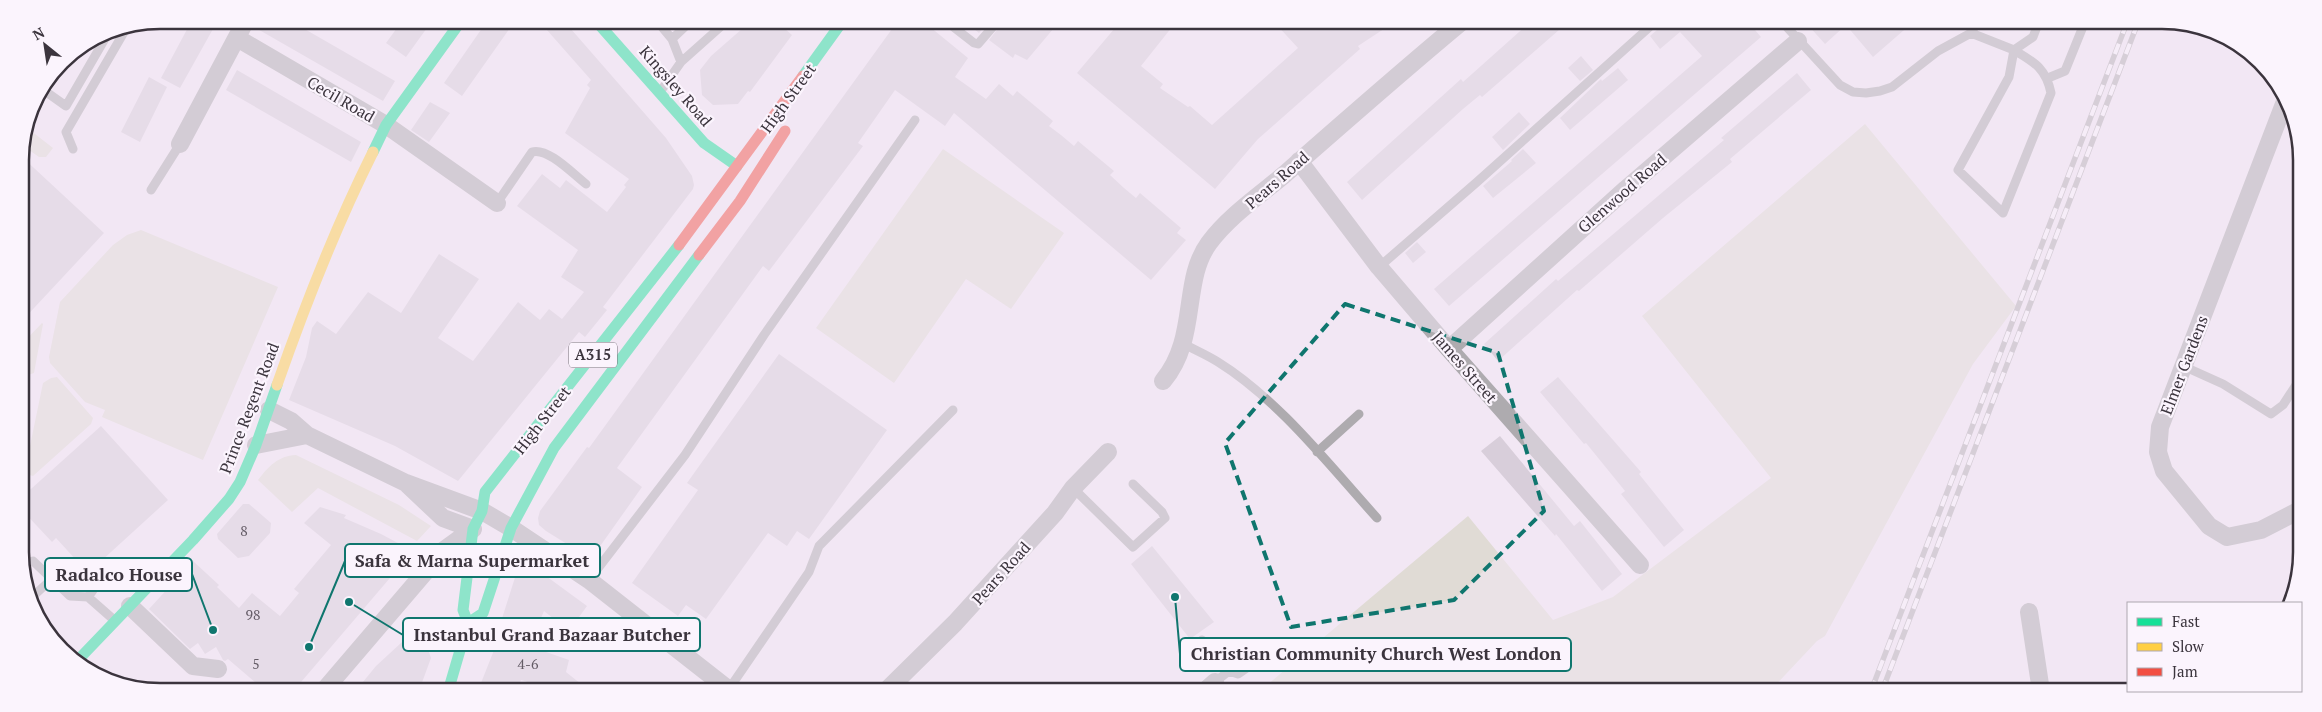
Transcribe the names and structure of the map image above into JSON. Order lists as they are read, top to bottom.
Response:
{
  "streets": {
    "main road": [
      "Kingsley Road",
      "High Street",
      "Cecil Road",
      "A315",
      "Prince Regent Road"
    ],
    "street": [
      "Pears Road",
      "Glenwood Road",
      "Elmer Gardens",
      "James Street"
    ]
  },
  "crossings": [
    ["Kingsley Road", "High Street"],
    ["High Street", "A315"],
    ["Cecil Road", "Prince Regent Road"],
    ["Pears Road", "James Street"],
    ["Glenwood Road", "James Street"]
  ],
  "places": [
    "Christian Community Church West London",
    "Instanbul Grand Bazaar Butcher",
    "Radalco House",
    "Safa & Marna Supermarket"
  ],
  "house_numbers": [
    "8",
    "98",
    "5",
    "4-6"
  ],
  "legend": ["Fast", "Slow", "Jam"],
  "north": "top left"
}
